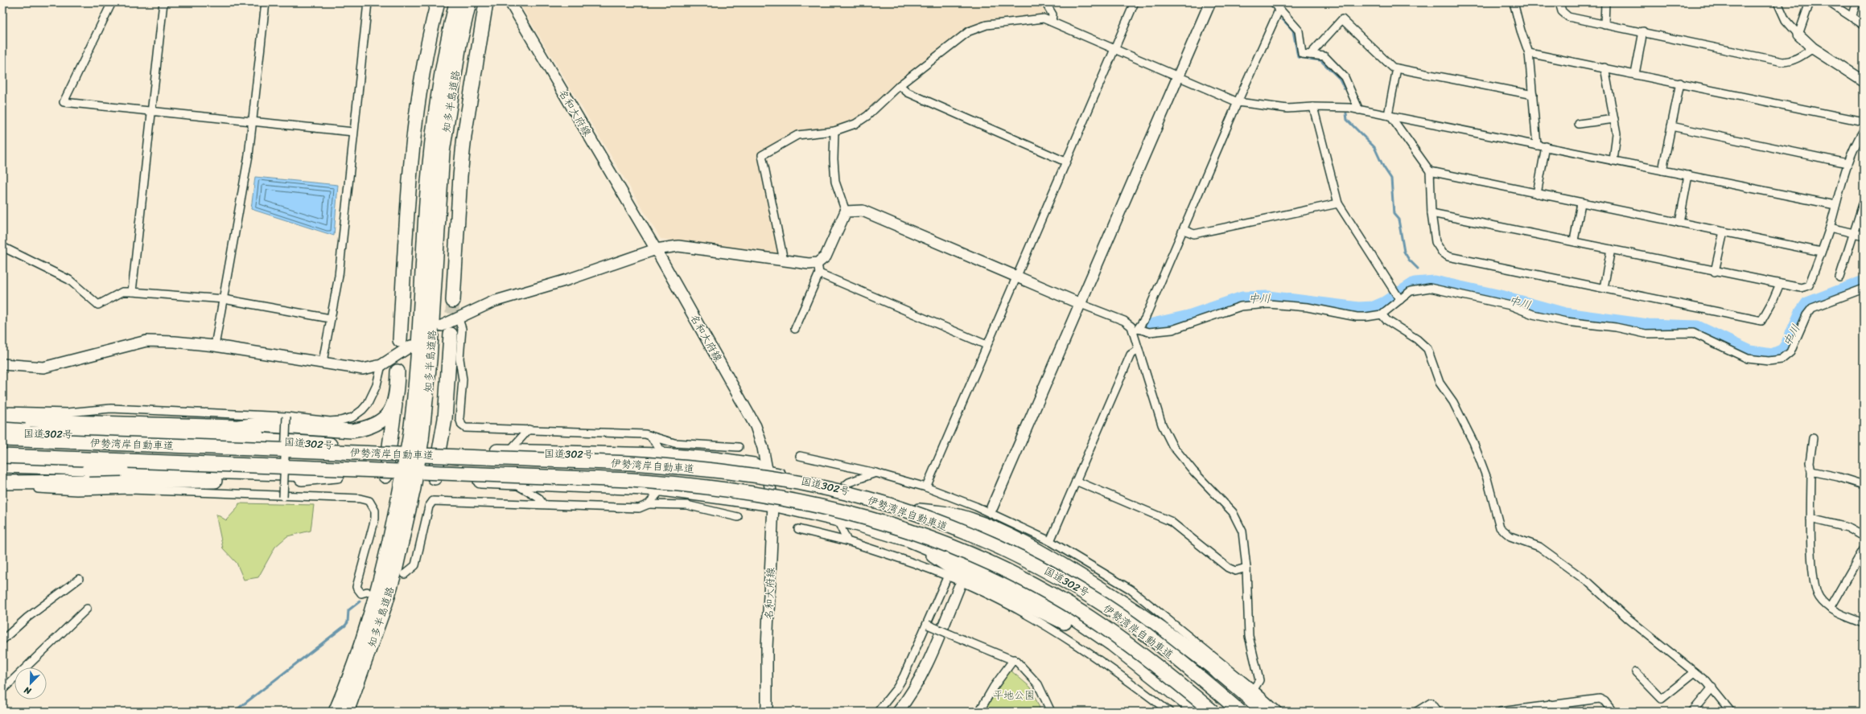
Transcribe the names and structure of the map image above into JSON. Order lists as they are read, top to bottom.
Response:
{
  "streets": {
    "highway": ["知多半島道路", "国道302号", "伊勢湾岸自動車道"],
    "street": ["名和大府線"]
  },
  "crossings": [
    ["名和大府線", "国道302号"]
  ],
  "water": ["中川"],
  "parks": ["平地公園"],
  "north": "bottom left"
}
